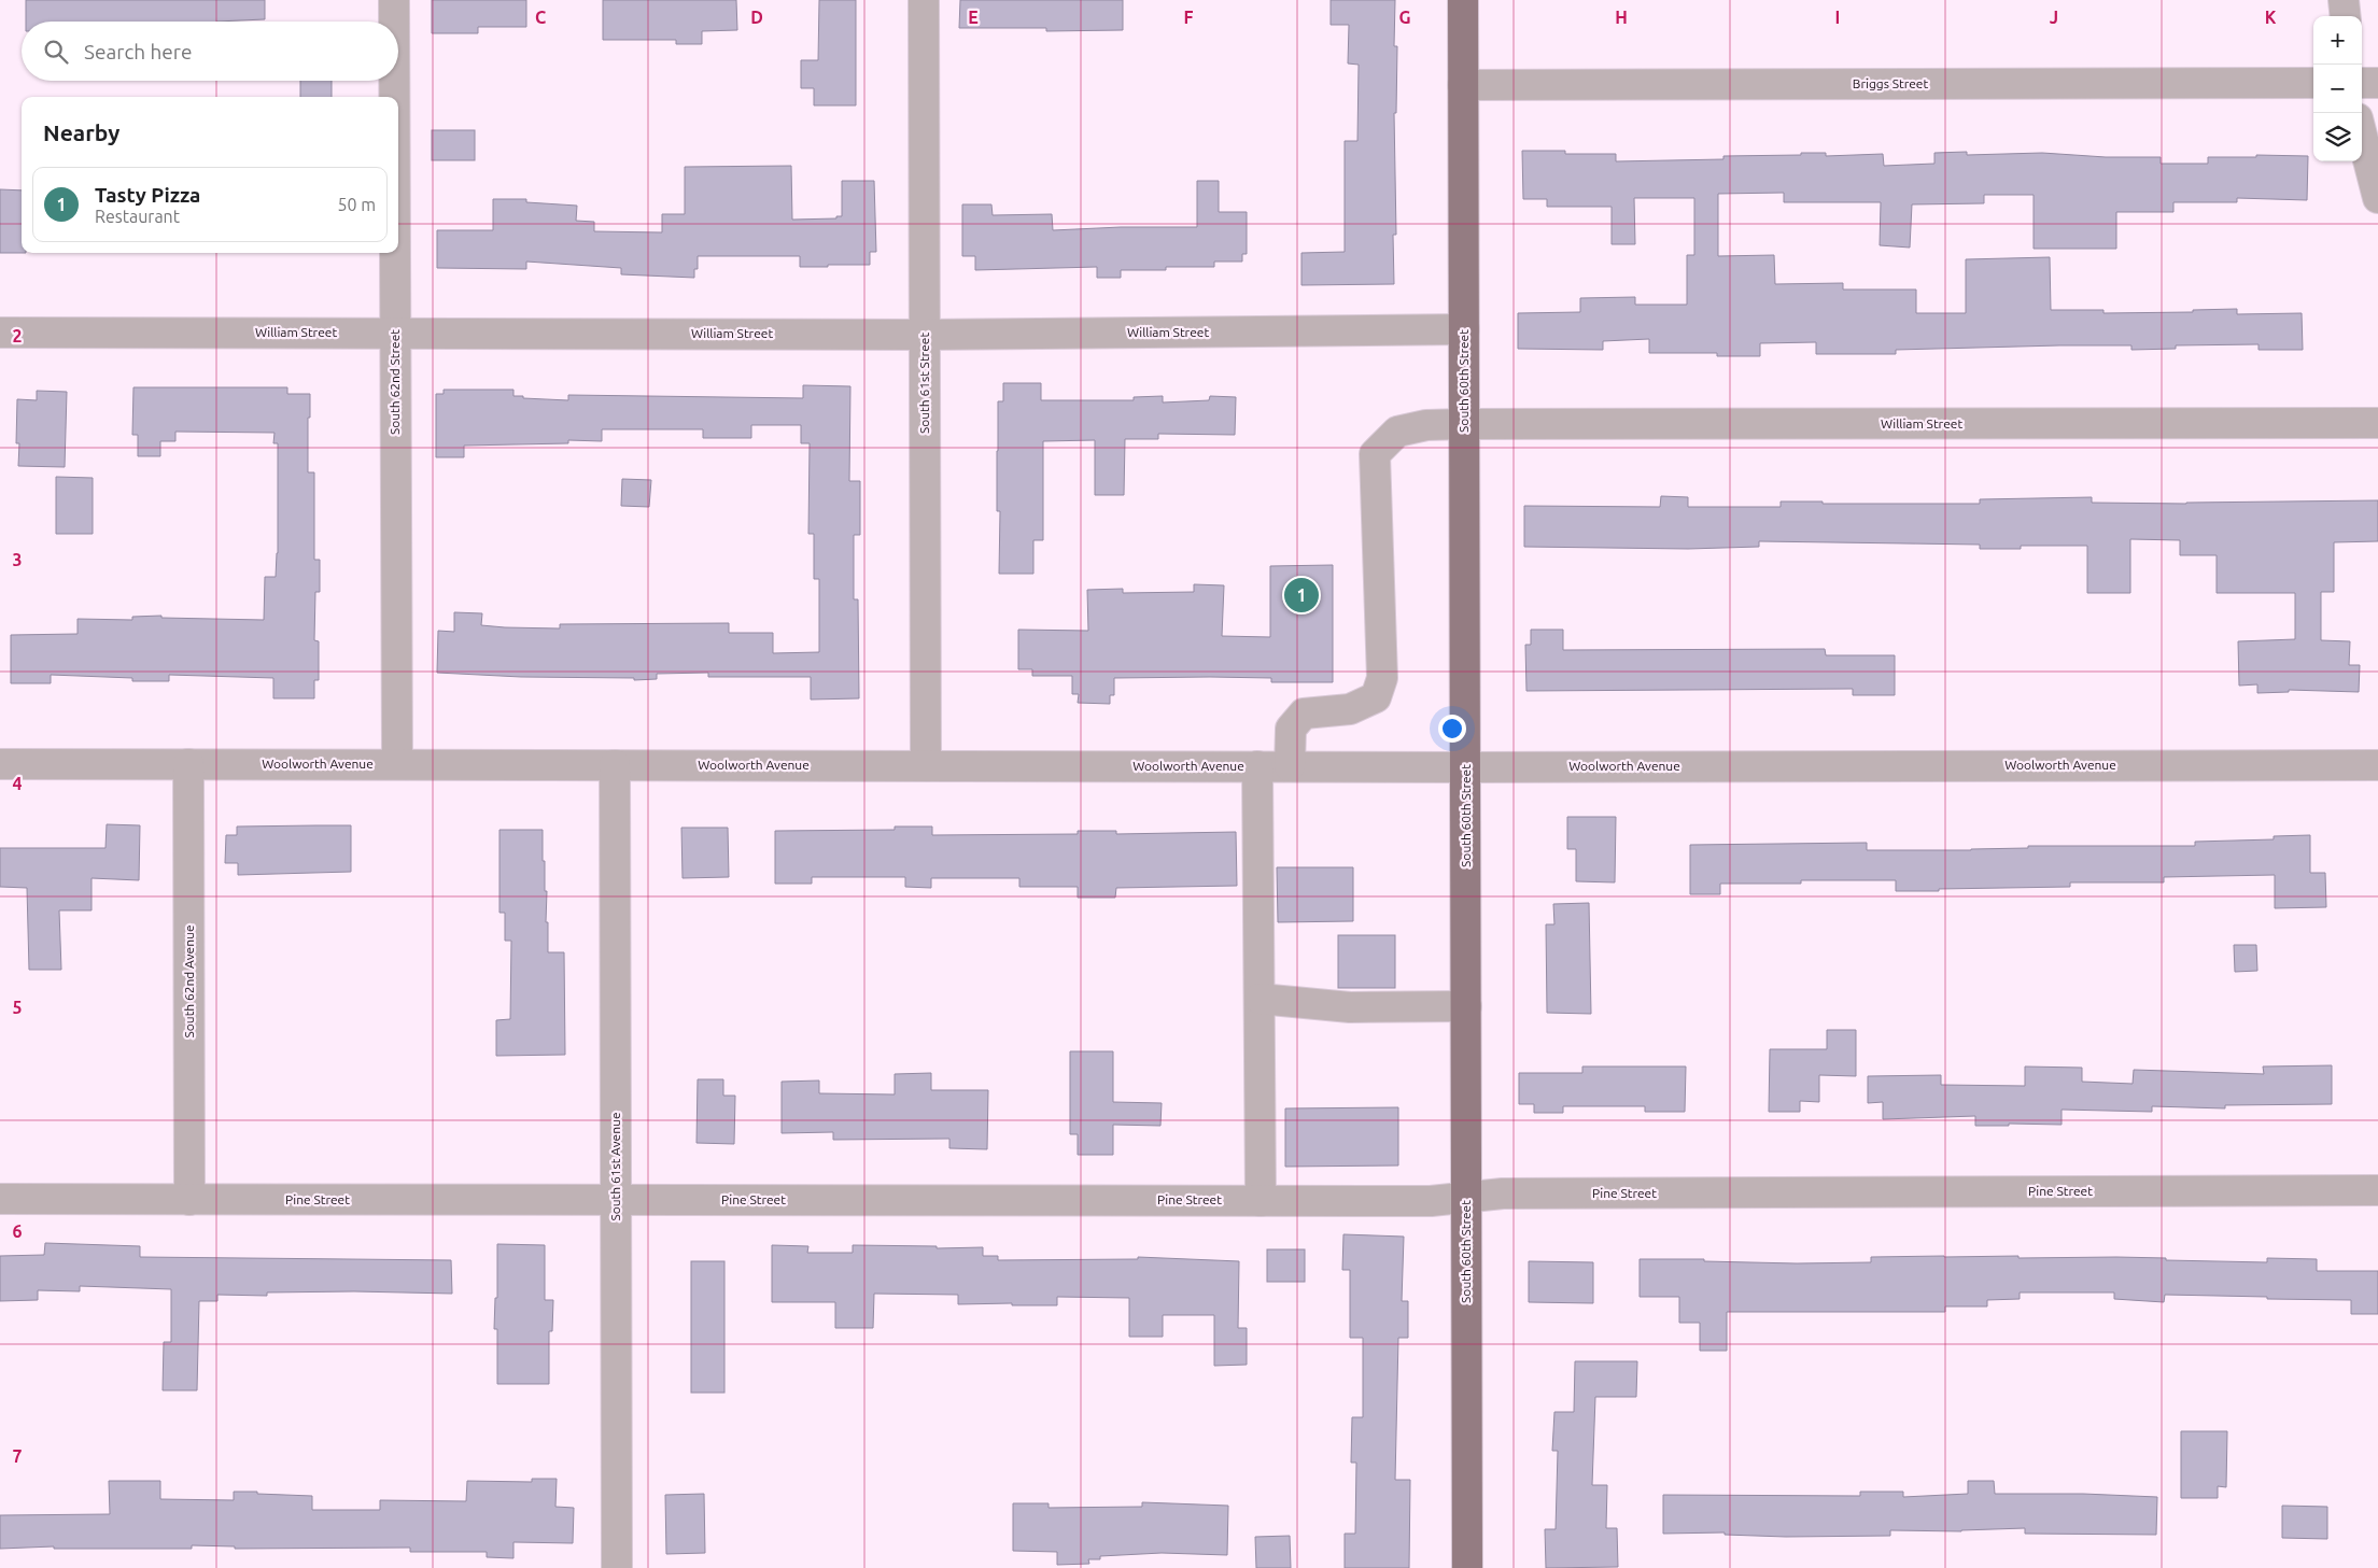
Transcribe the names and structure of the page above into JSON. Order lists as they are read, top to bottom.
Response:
{
  "streets": {
    "main road": ["South 60th Street"],
    "street": [
      "Briggs Street",
      "William Street",
      "South 62nd Street",
      "South 61st Street",
      "Woolworth Avenue",
      "South 62nd Avenue",
      "South 61st Avenue",
      "Pine Street"
    ]
  },
  "crossings": [
    ["Briggs Street", "South 60th Street"],
    ["William Street", "South 60th Street"],
    ["William Street", "South 62nd Street"],
    ["William Street", "South 61st Street"],
    ["William Street", "Woolworth Avenue"],
    ["South 60th Street", "Woolworth Avenue"],
    ["South 60th Street", "Pine Street"],
    ["South 62nd Street", "Woolworth Avenue"],
    ["South 61st Street", "Woolworth Avenue"],
    ["Woolworth Avenue", "South 62nd Avenue"],
    ["Woolworth Avenue", "South 61st Avenue"],
    ["South 62nd Avenue", "Pine Street"],
    ["South 61st Avenue", "Pine Street"]
  ],
  "page": {
    "map_buttons": ["+", "−"],
    "search": "Search here",
    "heading": "Nearby",
    "list": [
      {
        "mark": "1",
        "name": "Tasty Pizza",
        "note": "Restaurant",
        "value": "50 m"
      }
    ],
    "pins": "1"
  },
  "grid": {
    "columns": [
      "C",
      "D",
      "E",
      "F",
      "G",
      "H",
      "I",
      "J",
      "K"
    ],
    "rows": [
      "2",
      "3",
      "4",
      "5",
      "6",
      "7"
    ]
  }
}
